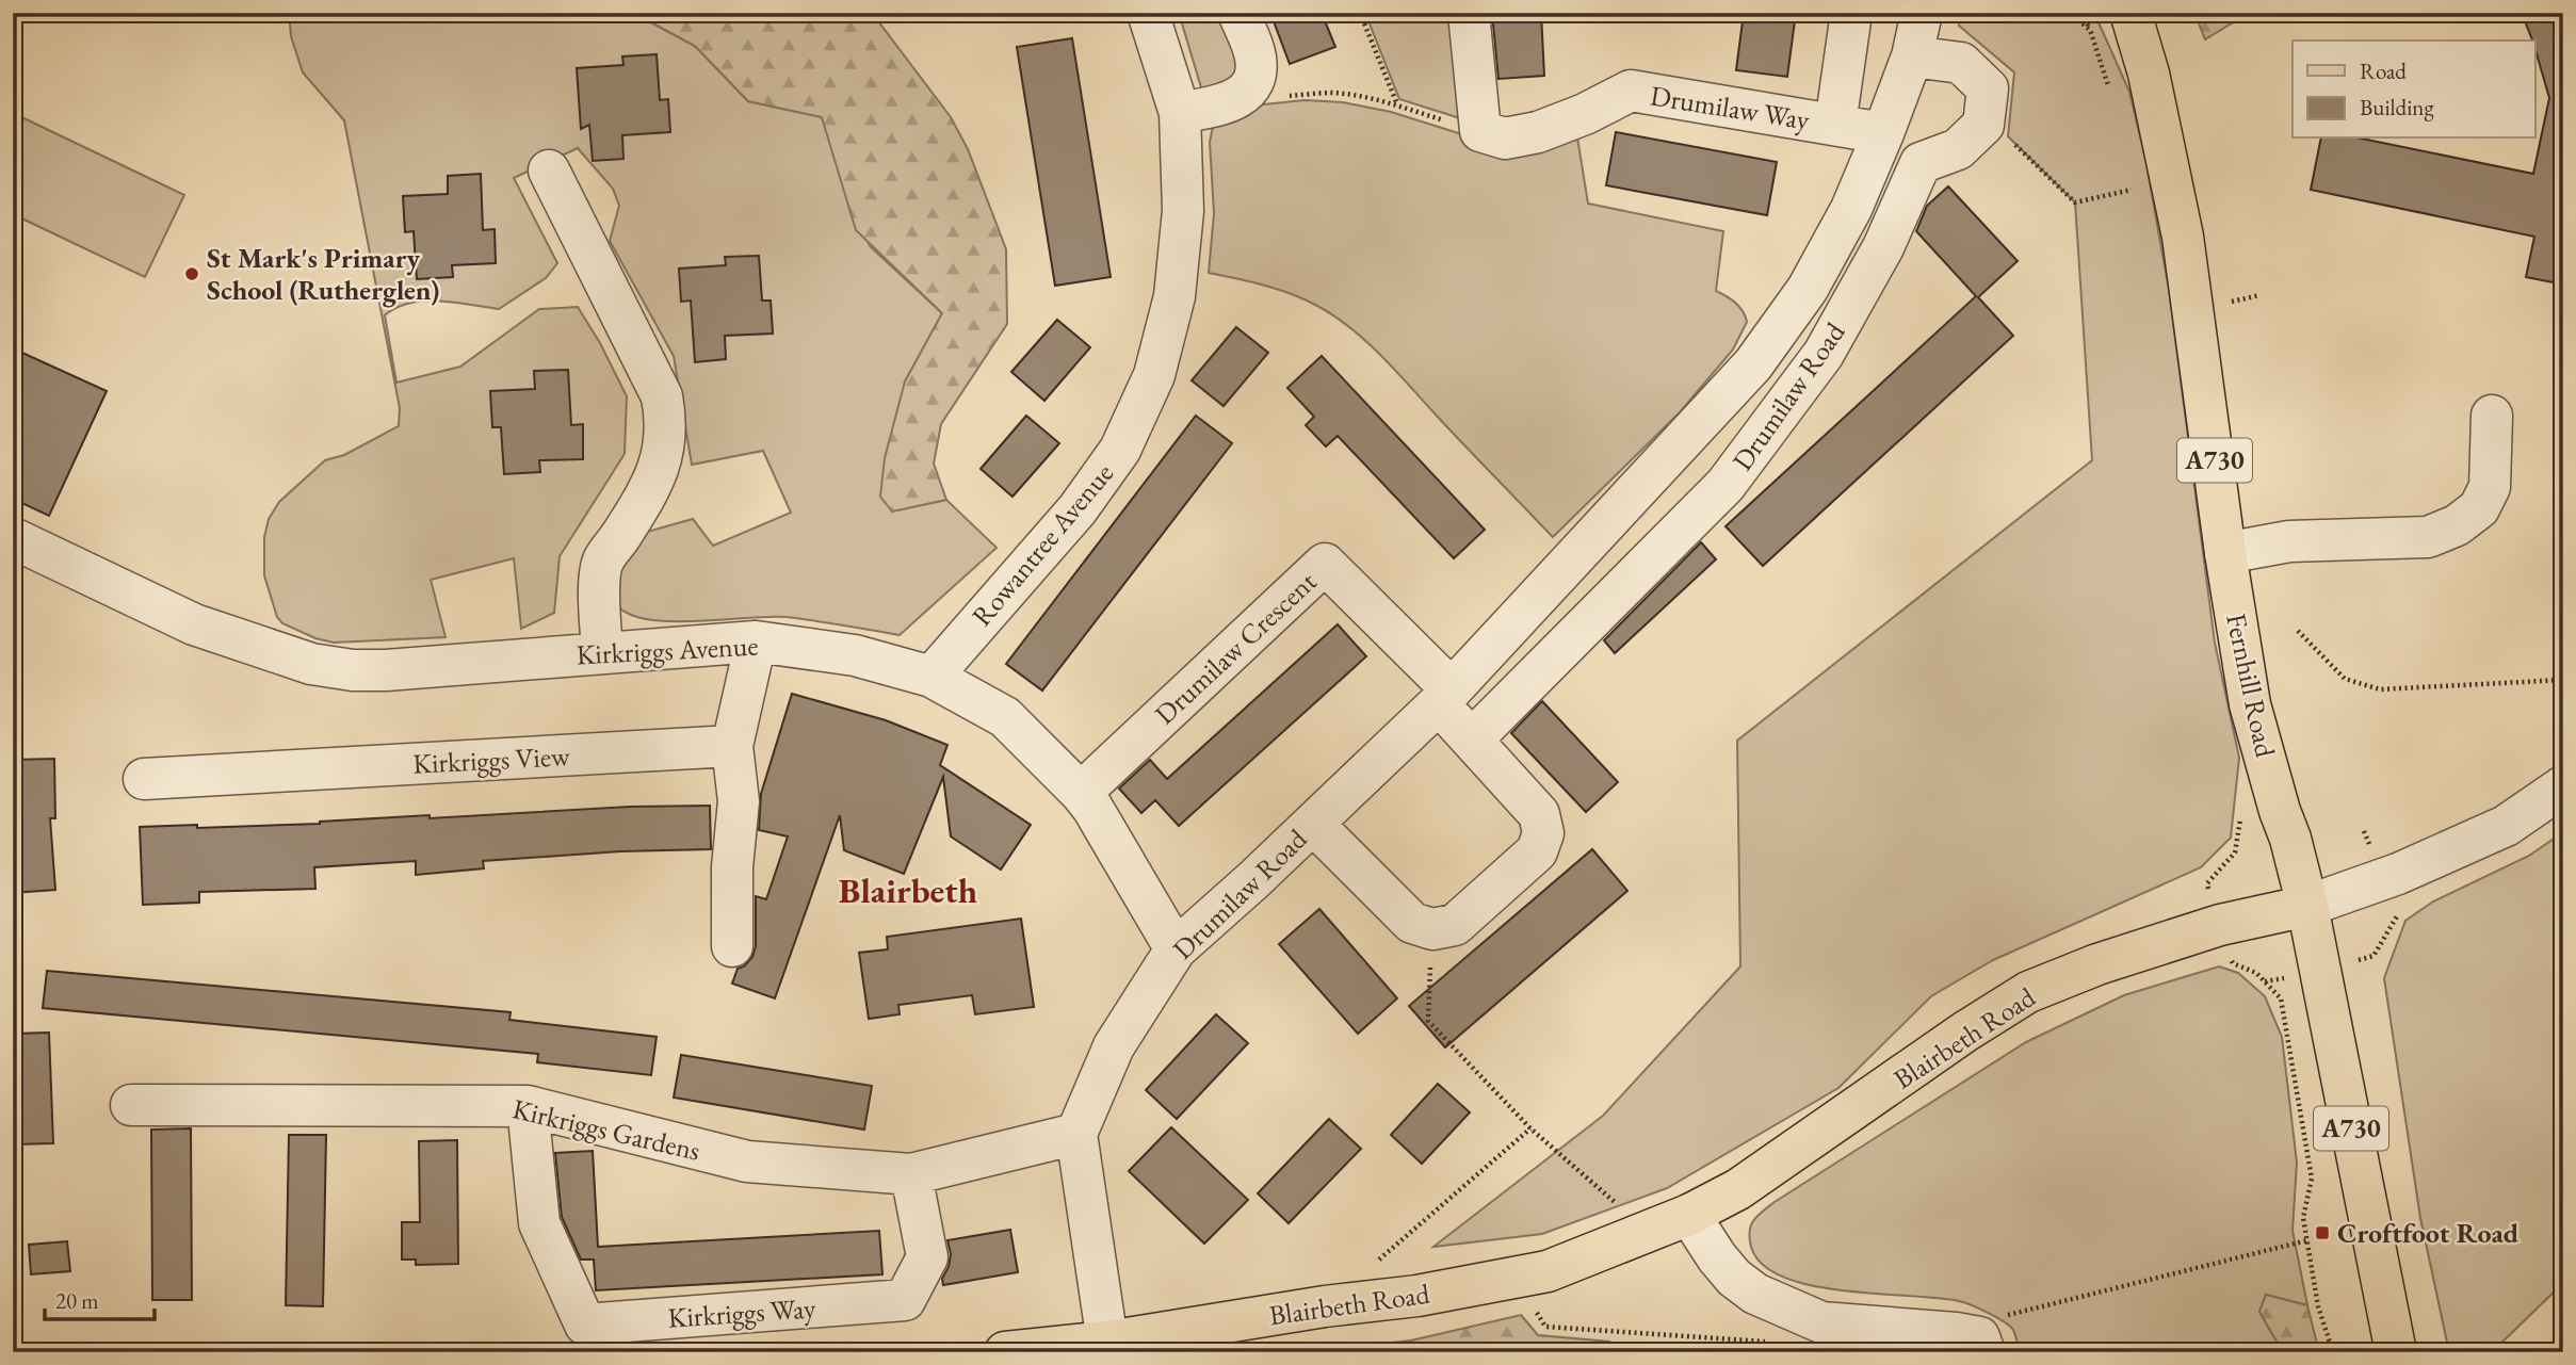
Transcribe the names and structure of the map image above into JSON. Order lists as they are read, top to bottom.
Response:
{
  "streets": {
    "main road": ["A730", "Fernhill Road", "Blairbeth Road"],
    "street": [
      "Drumilaw Way",
      "Drumilaw Road",
      "Rowantree Avenue",
      "Drumilaw Crescent",
      "Kirkriggs Avenue",
      "Kirkriggs View",
      "Kirkriggs Gardens",
      "Kirkriggs Way"
    ]
  },
  "crossings": [
    ["Drumilaw Way", "Drumilaw Road"],
    ["Drumilaw Road", "Drumilaw Crescent"],
    ["Drumilaw Road", "Kirkriggs Avenue"],
    ["Drumilaw Road", "Kirkriggs Gardens"],
    ["Rowantree Avenue", "Kirkriggs Avenue"],
    ["Drumilaw Crescent", "Kirkriggs Avenue"],
    ["Fernhill Road", "Blairbeth Road"],
    ["Kirkriggs Gardens", "Kirkriggs Way"]
  ],
  "districts": ["Blairbeth"],
  "places": {
    "other": ["St Mark's Primary School (Rutherglen)"],
    "transit": ["Croftfoot Road"]
  },
  "legend": ["Road", "Building"],
  "scale_bar": "20 m"
}
